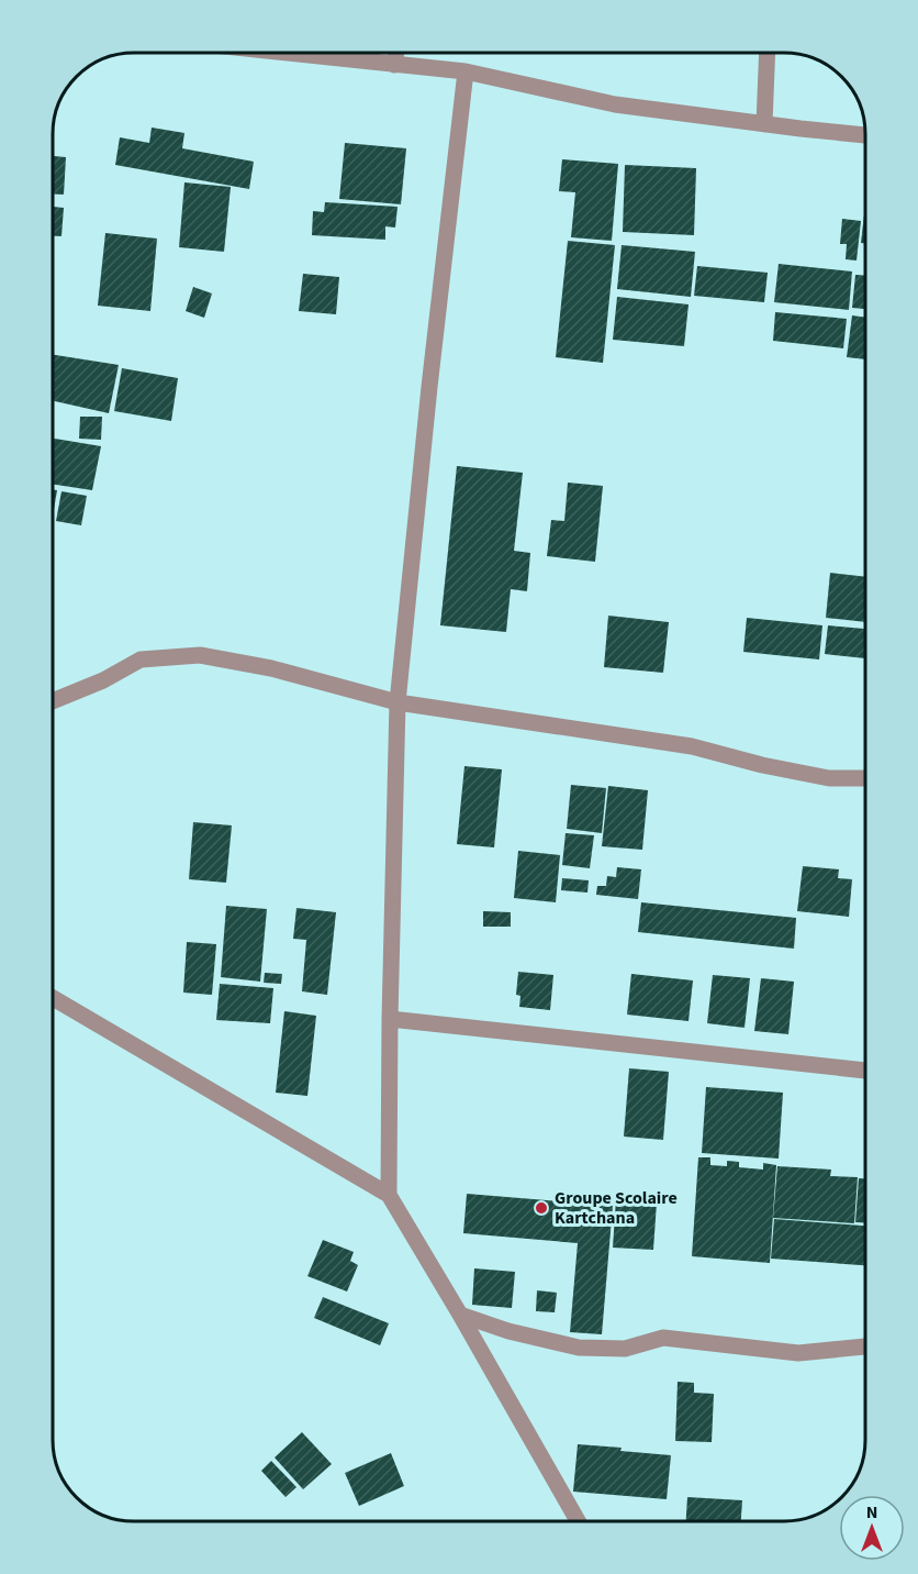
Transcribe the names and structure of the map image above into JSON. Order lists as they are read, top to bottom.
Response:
{
  "places": ["Groupe Scolaire Kartchana"],
  "north": "top"
}
